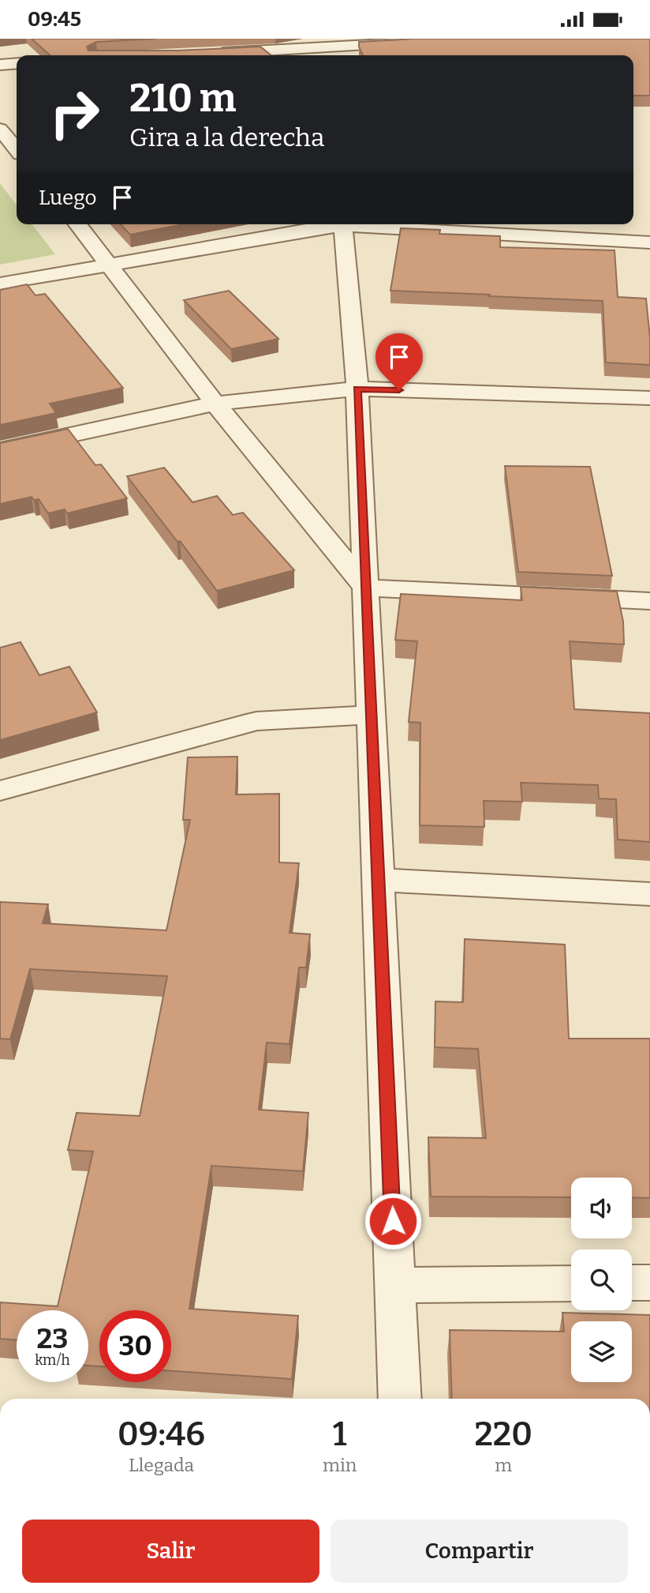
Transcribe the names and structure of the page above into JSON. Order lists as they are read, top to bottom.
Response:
{
  "page": {
    "status": "09:45",
    "turn": ["210 m", "Gira a la derecha"],
    "then": "Luego",
    "speed": "23 km/h",
    "limit": "30",
    "eta": [
      "09:46",
      "Llegada",
      "1",
      "min",
      "220",
      "m"
    ],
    "buttons": ["Salir", "Compartir"]
  }
}
